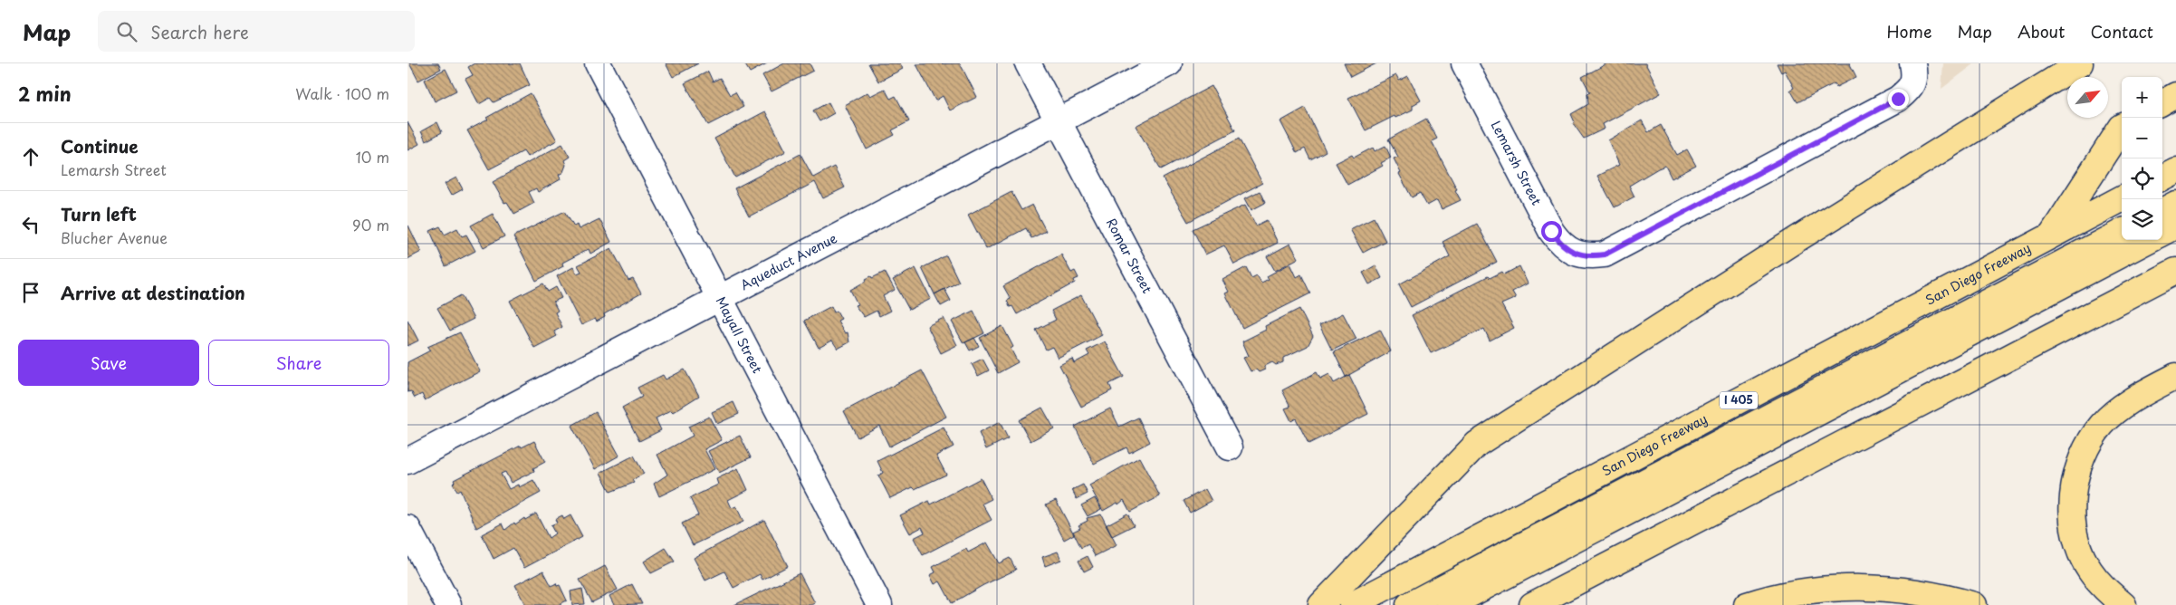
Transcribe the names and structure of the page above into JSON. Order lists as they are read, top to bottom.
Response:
{
  "streets": {
    "highway": ["San Diego Freeway", "I 405"],
    "street": [
      "Lemarsh Street",
      "Romar Street",
      "Aqueduct Avenue",
      "Mayall Street"
    ]
  },
  "crossings": [
    ["Romar Street", "Aqueduct Avenue"],
    ["Aqueduct Avenue", "Mayall Street"]
  ],
  "north": "top right",
  "page": {
    "header": "Map",
    "search": "Search here",
    "nav": [
      "Home",
      "Map",
      "About",
      "Contact"
    ],
    "heading": ["2 min", "Walk · 100 m"],
    "map_buttons": ["+", "−"],
    "list": [
      ["Continue", "Lemarsh Street", "10 m"],
      ["Turn left", "Blucher Avenue", "90 m"],
      "Arrive at destination"
    ],
    "buttons": ["Save", "Share"]
  }
}
